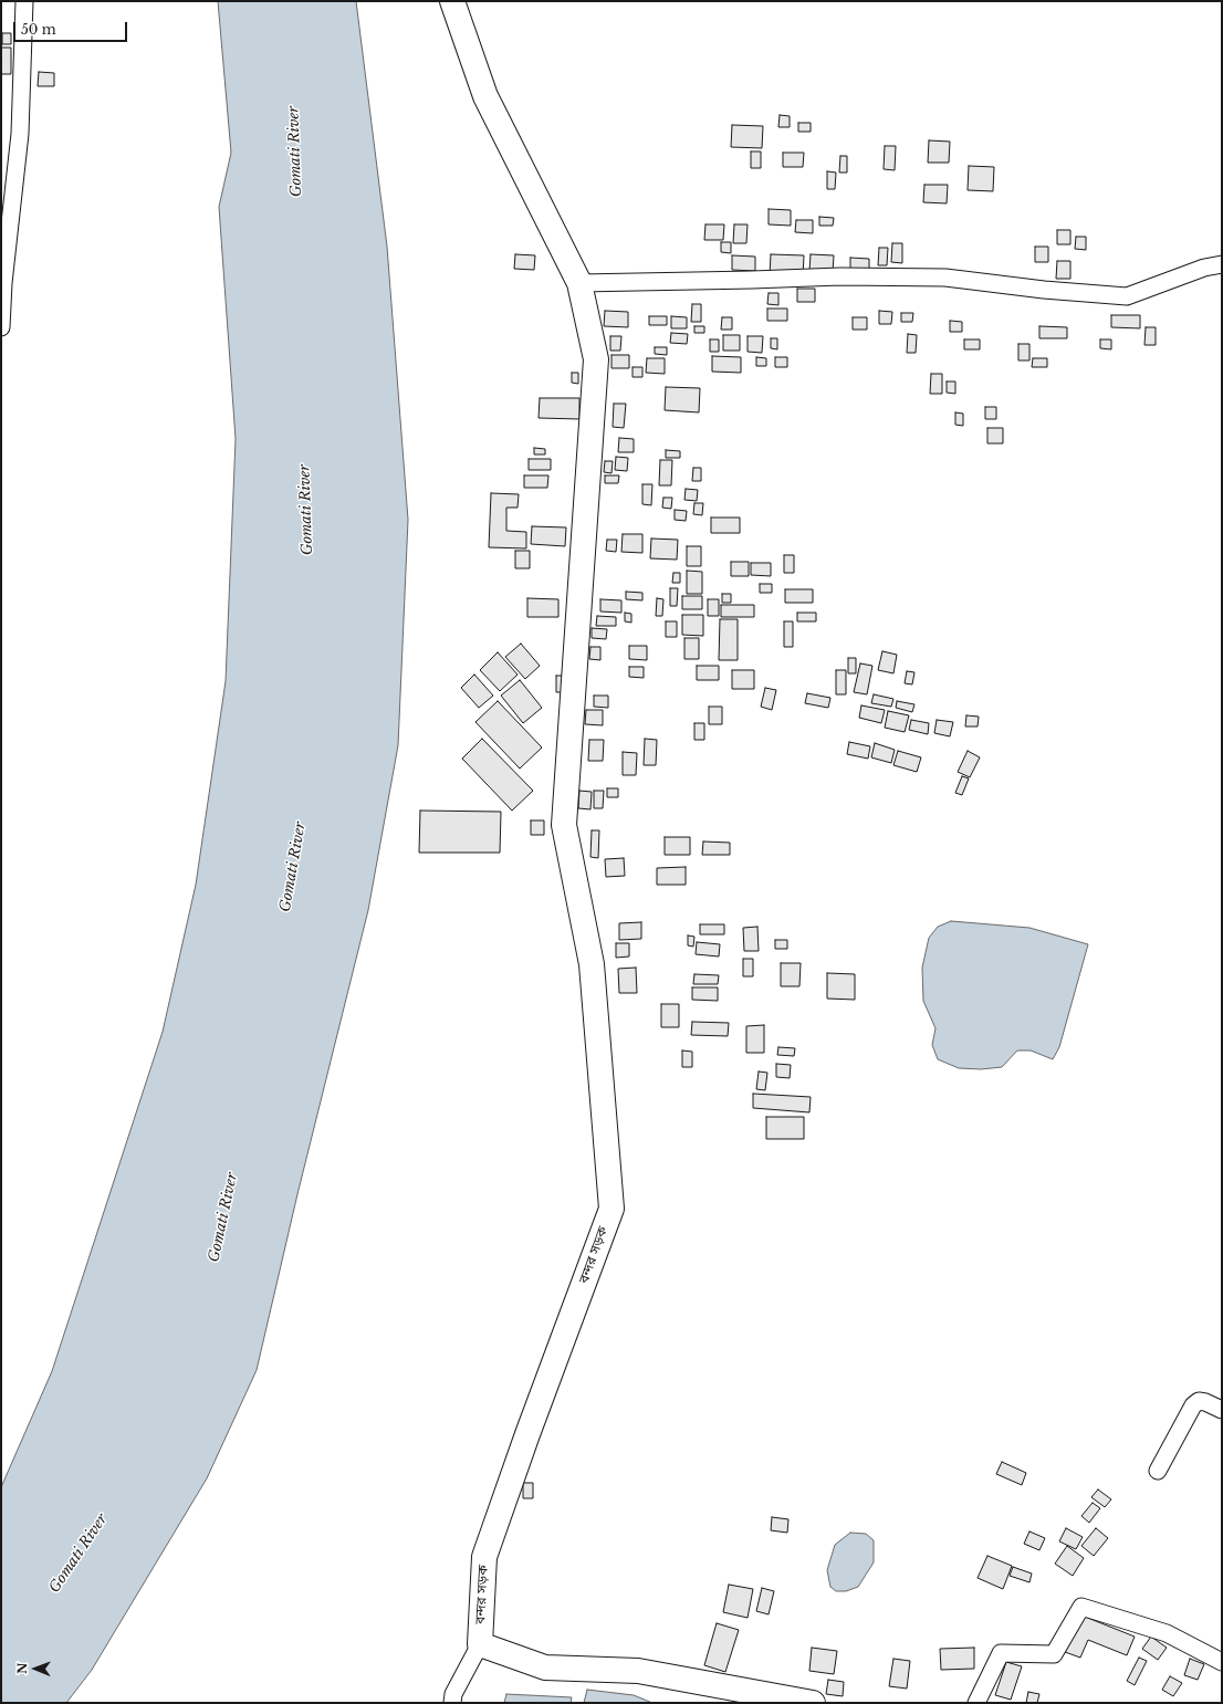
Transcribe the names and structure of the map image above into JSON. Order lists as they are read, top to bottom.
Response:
{
  "streets": {
    "highway": ["বন্দর সড়ক"]
  },
  "water": ["Gomati River"],
  "scale_bar": "50 m",
  "north": "left"
}
